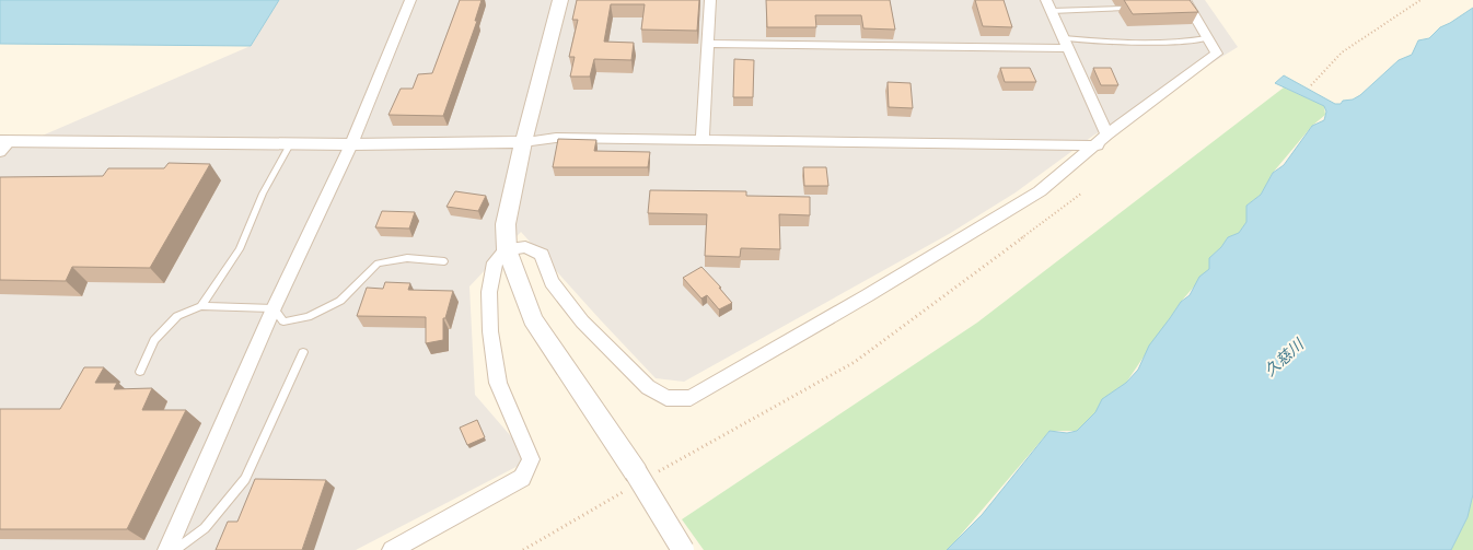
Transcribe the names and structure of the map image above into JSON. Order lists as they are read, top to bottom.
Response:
{
  "water": ["久慈川"]
}
